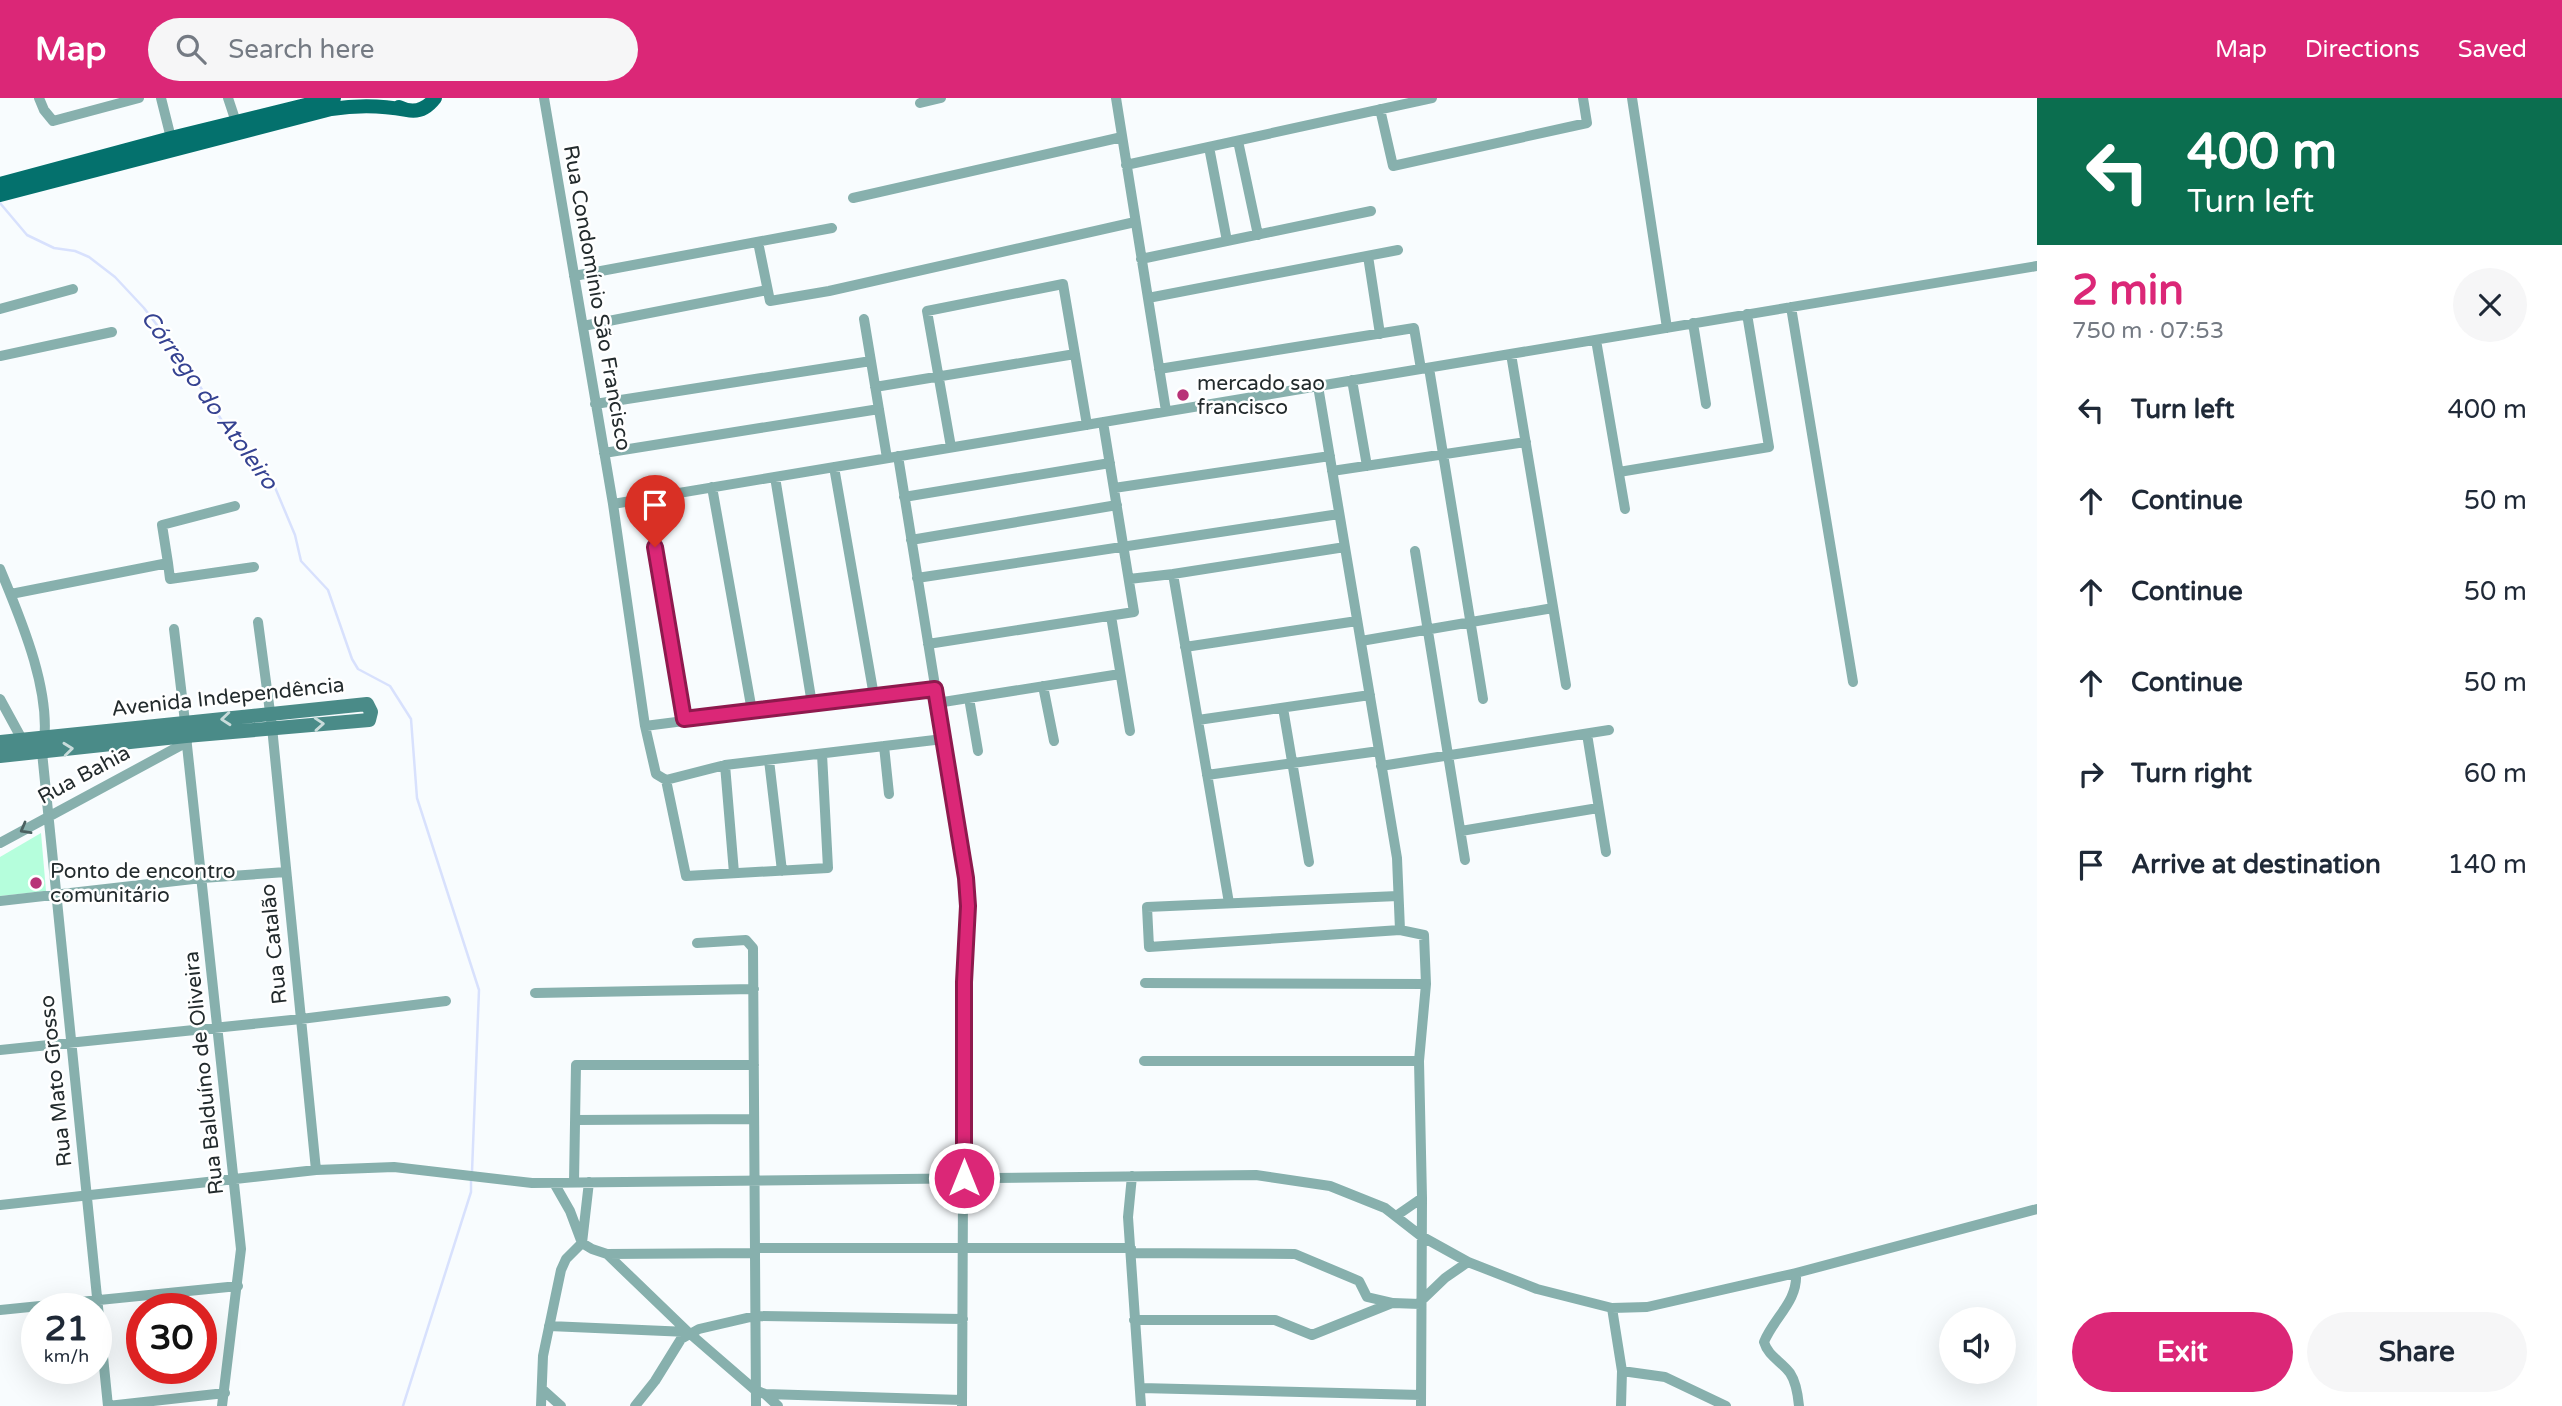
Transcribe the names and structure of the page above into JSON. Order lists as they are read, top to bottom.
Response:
{
  "streets": {
    "street": [
      "Rua Condomínio São Francisco",
      "Avenida Independência",
      "Rua Bahia",
      "Rua Catalão",
      "Rua Balduíno de Oliveira",
      "Rua Mato Grosso"
    ]
  },
  "crossings": [
    ["Avenida Independência", "Rua Bahia"],
    ["Avenida Independência", "Rua Catalão"],
    ["Avenida Independência", "Rua Balduíno de Oliveira"],
    ["Avenida Independência", "Rua Mato Grosso"],
    ["Rua Bahia", "Rua Balduíno de Oliveira"],
    ["Rua Bahia", "Rua Mato Grosso"]
  ],
  "water": ["Córrego do Atoleiro"],
  "places": ["mercado sao francisco", "Ponto de encontro comunitário"],
  "page": {
    "header": "Map",
    "search": "Search here",
    "nav": ["Map", "Directions", "Saved"],
    "turn": ["400 m", "Turn left"],
    "heading": ["2 min", "750 m · 07:53"],
    "list": [
      {
        "name": "Turn left",
        "value": "400 m"
      },
      {
        "name": "Continue",
        "value": "50 m"
      },
      {
        "name": "Continue",
        "value": "50 m"
      },
      {
        "name": "Continue",
        "value": "50 m"
      },
      {
        "name": "Turn right",
        "value": "60 m"
      },
      {
        "name": "Arrive at destination",
        "value": "140 m"
      }
    ],
    "speed": "21 km/h",
    "limit": "30",
    "buttons": ["Exit", "Share"]
  }
}
